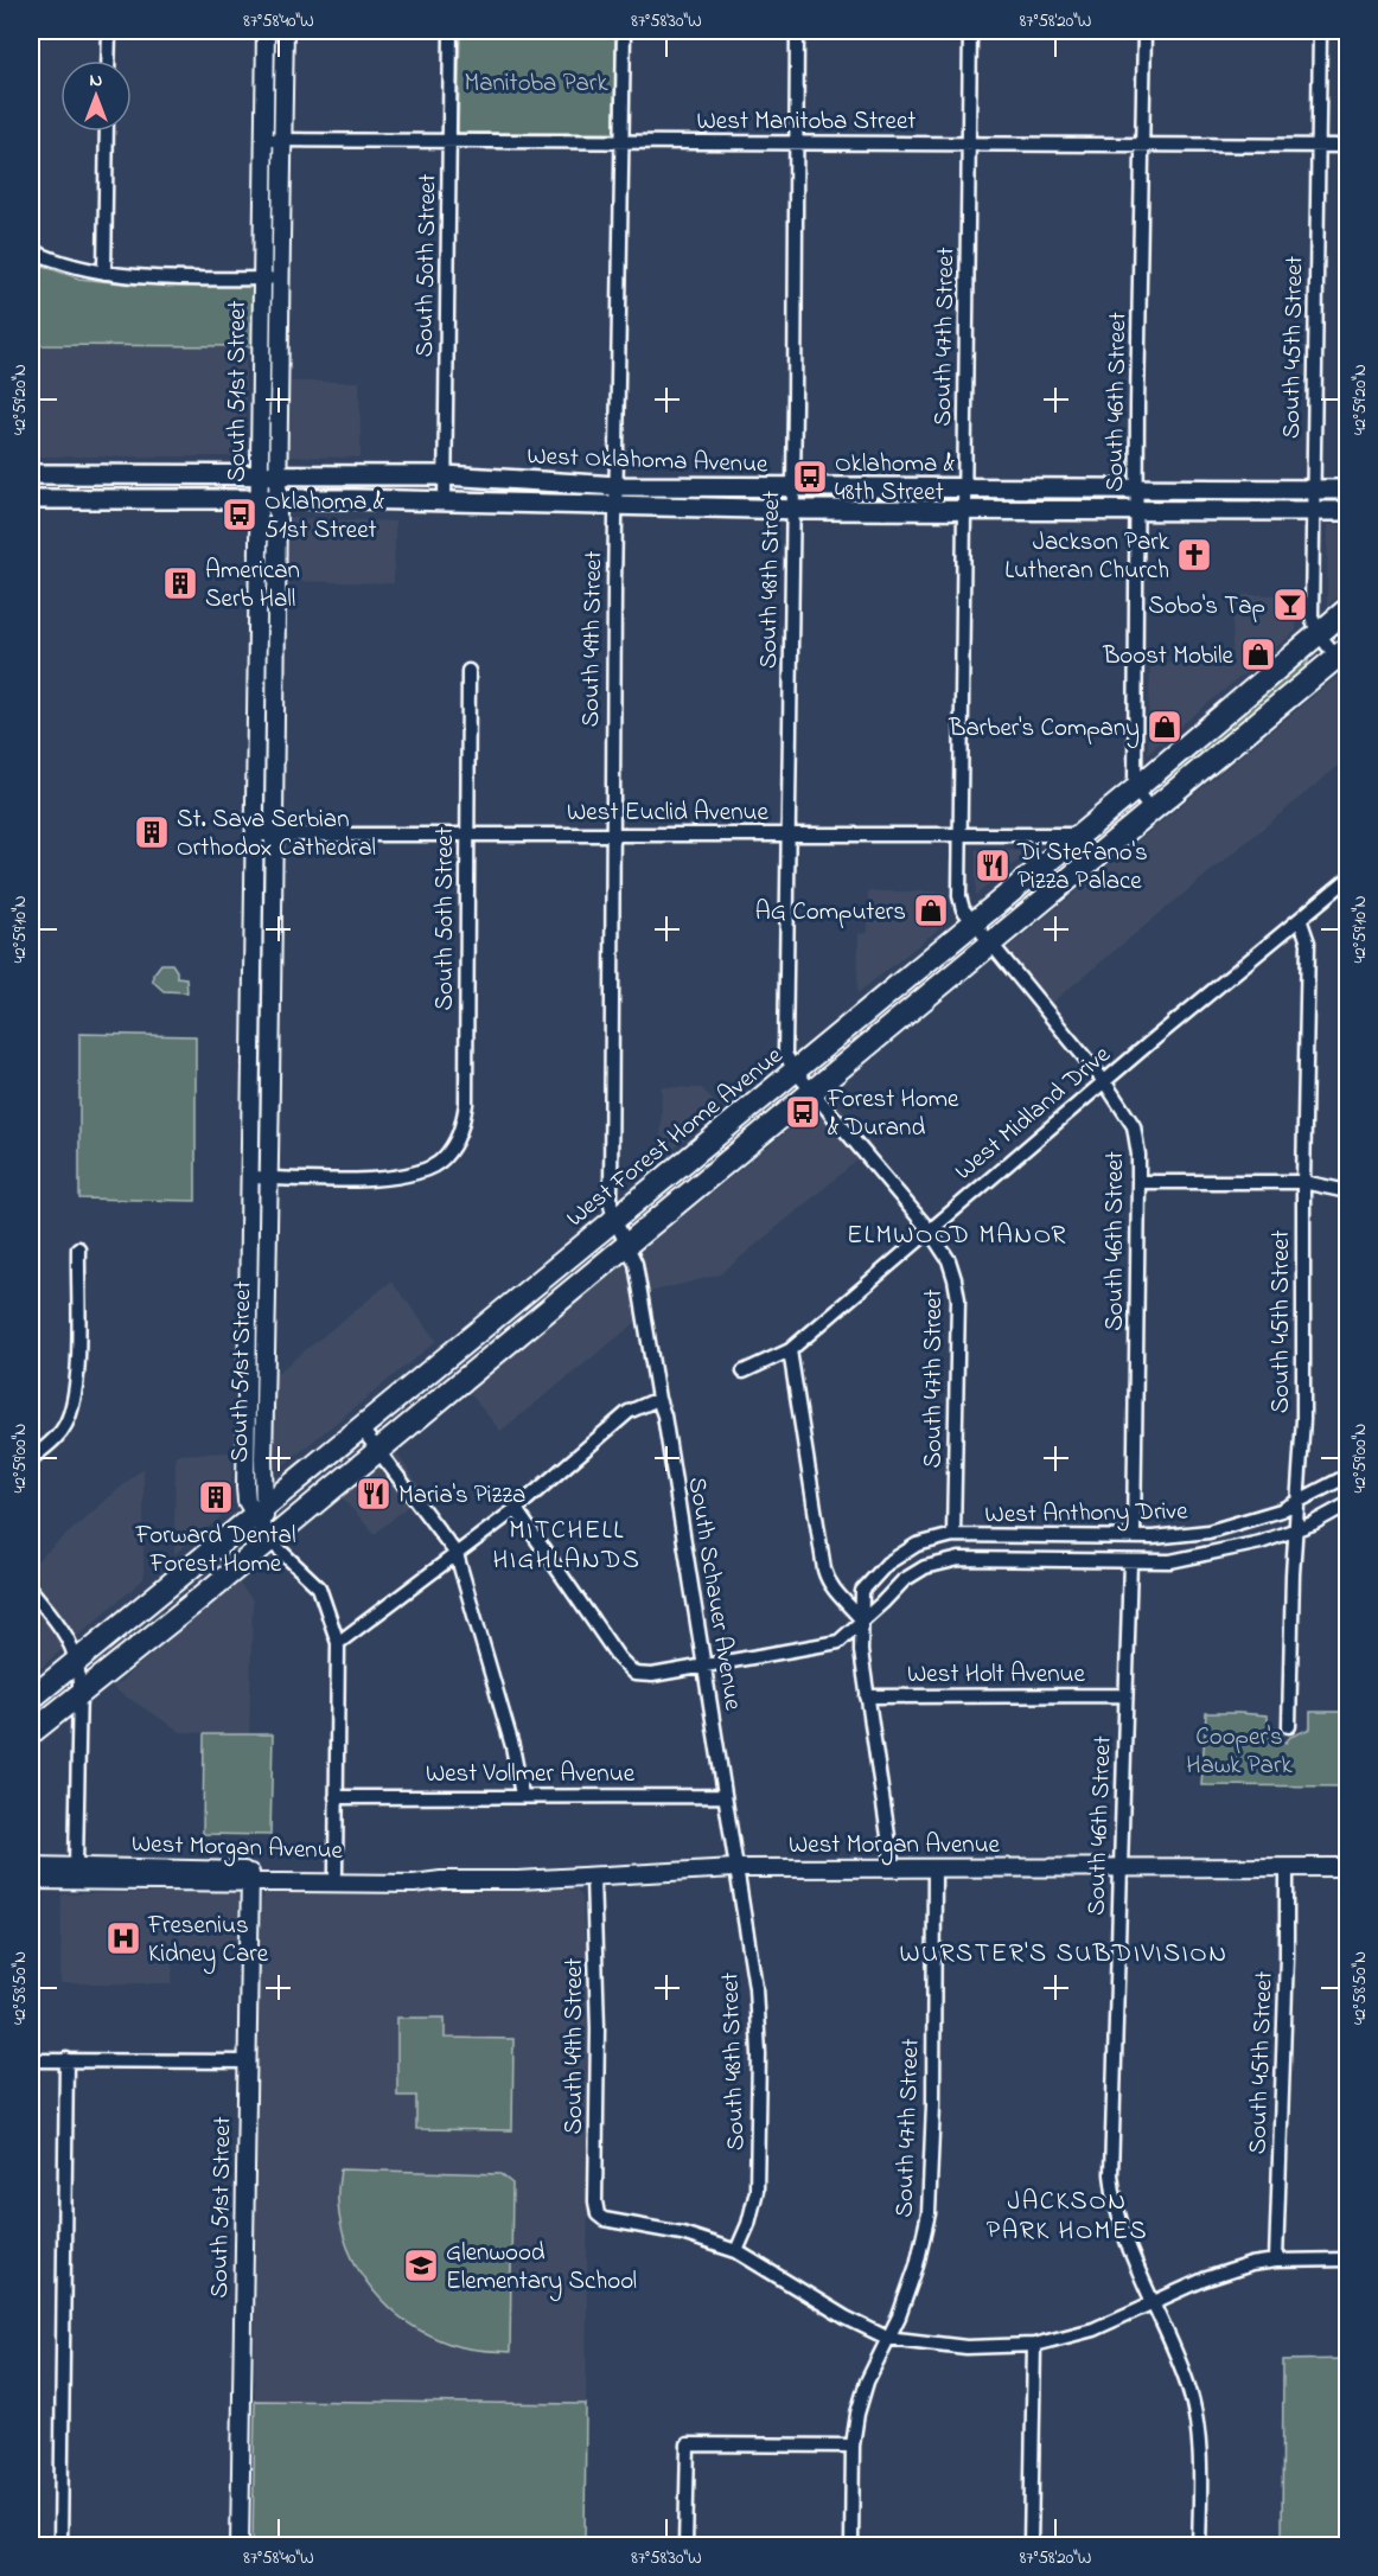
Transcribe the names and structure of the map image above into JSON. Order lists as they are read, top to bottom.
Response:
{
  "streets": {
    "main road": ["West Oklahoma Avenue", "West Forest Home Avenue"],
    "street": [
      "West Manitoba Street",
      "South 50th Street",
      "South 47th Street",
      "South 45th Street",
      "South 51st Street",
      "South 46th Street",
      "South 48th Street",
      "South 49th Street",
      "West Euclid Avenue",
      "West Midland Drive",
      "West Anthony Drive",
      "South Schauer Avenue",
      "West Holt Avenue",
      "West Vollmer Avenue",
      "West Morgan Avenue"
    ]
  },
  "crossings": [
    ["West Manitoba Street", "South 50th Street"],
    ["West Manitoba Street", "South 47th Street"],
    ["West Manitoba Street", "South 45th Street"],
    ["West Manitoba Street", "South 51st Street"],
    ["West Manitoba Street", "South 46th Street"],
    ["West Manitoba Street", "South 48th Street"],
    ["West Manitoba Street", "South 49th Street"],
    ["South 50th Street", "South 51st Street"],
    ["South 50th Street", "West Oklahoma Avenue"],
    ["South 50th Street", "West Euclid Avenue"],
    ["South 47th Street", "South 46th Street"],
    ["South 47th Street", "West Oklahoma Avenue"],
    ["South 47th Street", "South 48th Street"],
    ["South 47th Street", "West Euclid Avenue"],
    ["South 47th Street", "West Midland Drive"],
    ["South 47th Street", "West Forest Home Avenue"],
    ["South 47th Street", "West Anthony Drive"],
    ["South 47th Street", "West Morgan Avenue"],
    ["South 45th Street", "West Oklahoma Avenue"],
    ["South 45th Street", "West Midland Drive"],
    ["South 45th Street", "West Forest Home Avenue"],
    ["South 45th Street", "West Anthony Drive"],
    ["South 45th Street", "West Morgan Avenue"],
    ["South 51st Street", "West Oklahoma Avenue"],
    ["South 51st Street", "West Euclid Avenue"],
    ["South 51st Street", "West Forest Home Avenue"],
    ["South 51st Street", "West Morgan Avenue"],
    ["South 46th Street", "West Oklahoma Avenue"],
    ["South 46th Street", "West Midland Drive"],
    ["South 46th Street", "West Forest Home Avenue"],
    ["South 46th Street", "West Anthony Drive"],
    ["South 46th Street", "West Holt Avenue"],
    ["South 46th Street", "West Morgan Avenue"],
    ["West Oklahoma Avenue", "South 48th Street"],
    ["West Oklahoma Avenue", "South 49th Street"],
    ["South 48th Street", "South 49th Street"],
    ["South 48th Street", "West Euclid Avenue"],
    ["South 48th Street", "West Forest Home Avenue"],
    ["South 48th Street", "South Schauer Avenue"],
    ["South 48th Street", "West Morgan Avenue"],
    ["South 49th Street", "West Euclid Avenue"],
    ["South 49th Street", "West Forest Home Avenue"],
    ["South 49th Street", "South Schauer Avenue"],
    ["South 49th Street", "West Morgan Avenue"],
    ["West Euclid Avenue", "West Forest Home Avenue"],
    ["West Forest Home Avenue", "South Schauer Avenue"],
    ["West Anthony Drive", "South Schauer Avenue"],
    ["South Schauer Avenue", "West Vollmer Avenue"],
    ["South Schauer Avenue", "West Morgan Avenue"]
  ],
  "districts": [
    "ELMWOOD MANOR",
    "MITCHELL HIGHLANDS",
    "WURSTER'S SUBDIVISION",
    "JACKSON PARK HOMES"
  ],
  "parks": ["Manitoba Park", "Cooper's Hawk Park"],
  "places": {
    "bus stop": ["Oklahoma & 48th Street", "Oklahoma & 51st Street", "Forest Home & Durand"],
    "church": ["Jackson Park Lutheran Church"],
    "building": ["American Serb Hall", "St. Sava Serbian Orthodox Cathedral", "Forward Dental Forest Home"],
    "bar": ["Sobo's Tap"],
    "shop": ["Boost Mobile", "Barber's Company", "AG Computers"],
    "restaurant": ["Di Stefano's Pizza Palace", "Maria's Pizza"],
    "hospital": ["Fresenius Kidney Care"],
    "school or university": ["Glenwood Elementary School"]
  },
  "north": "top",
  "coordinates": [
    "87°58'40\"W",
    "87°58'30\"W",
    "87°58'20\"W",
    "42°59'20\"N",
    "42°59'10\"N",
    "42°59'00\"N",
    "42°58'50\"N"
  ]
}
